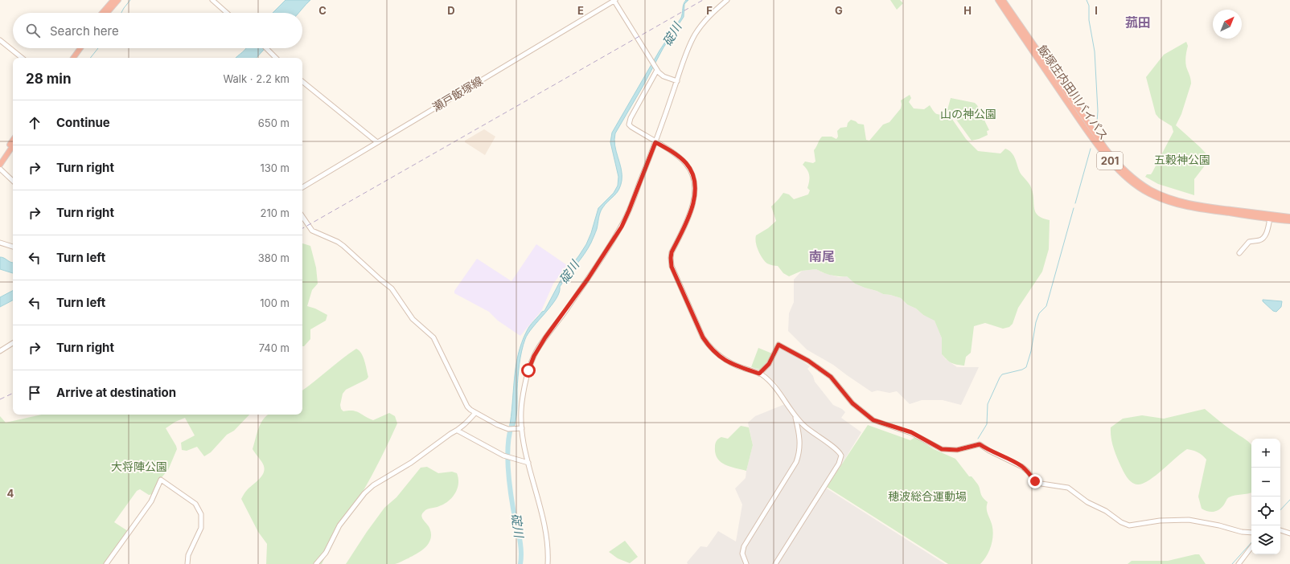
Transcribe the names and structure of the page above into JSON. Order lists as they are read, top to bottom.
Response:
{
  "streets": {
    "highway": ["飯塚庄内田川バイパス", "201"],
    "street": ["瀬戸飯塚線"]
  },
  "districts": ["菰田", "南尾"],
  "water": ["碇川"],
  "parks": [
    "山の神公園",
    "五穀神公園",
    "大将陣公園",
    "穂波総合運動場"
  ],
  "north": "top right",
  "page": {
    "search": "Search here",
    "heading": ["28 min", "Walk · 2.2 km"],
    "list": [
      ["Continue", "650 m"],
      ["Turn right", "130 m"],
      ["Turn right", "210 m"],
      ["Turn left", "380 m"],
      ["Turn left", "100 m"],
      ["Turn right", "740 m"],
      "Arrive at destination"
    ],
    "map_buttons": ["+", "−"]
  },
  "grid": {
    "columns": [
      "C",
      "D",
      "E",
      "F",
      "G",
      "H",
      "I"
    ],
    "rows": ["4"]
  }
}
